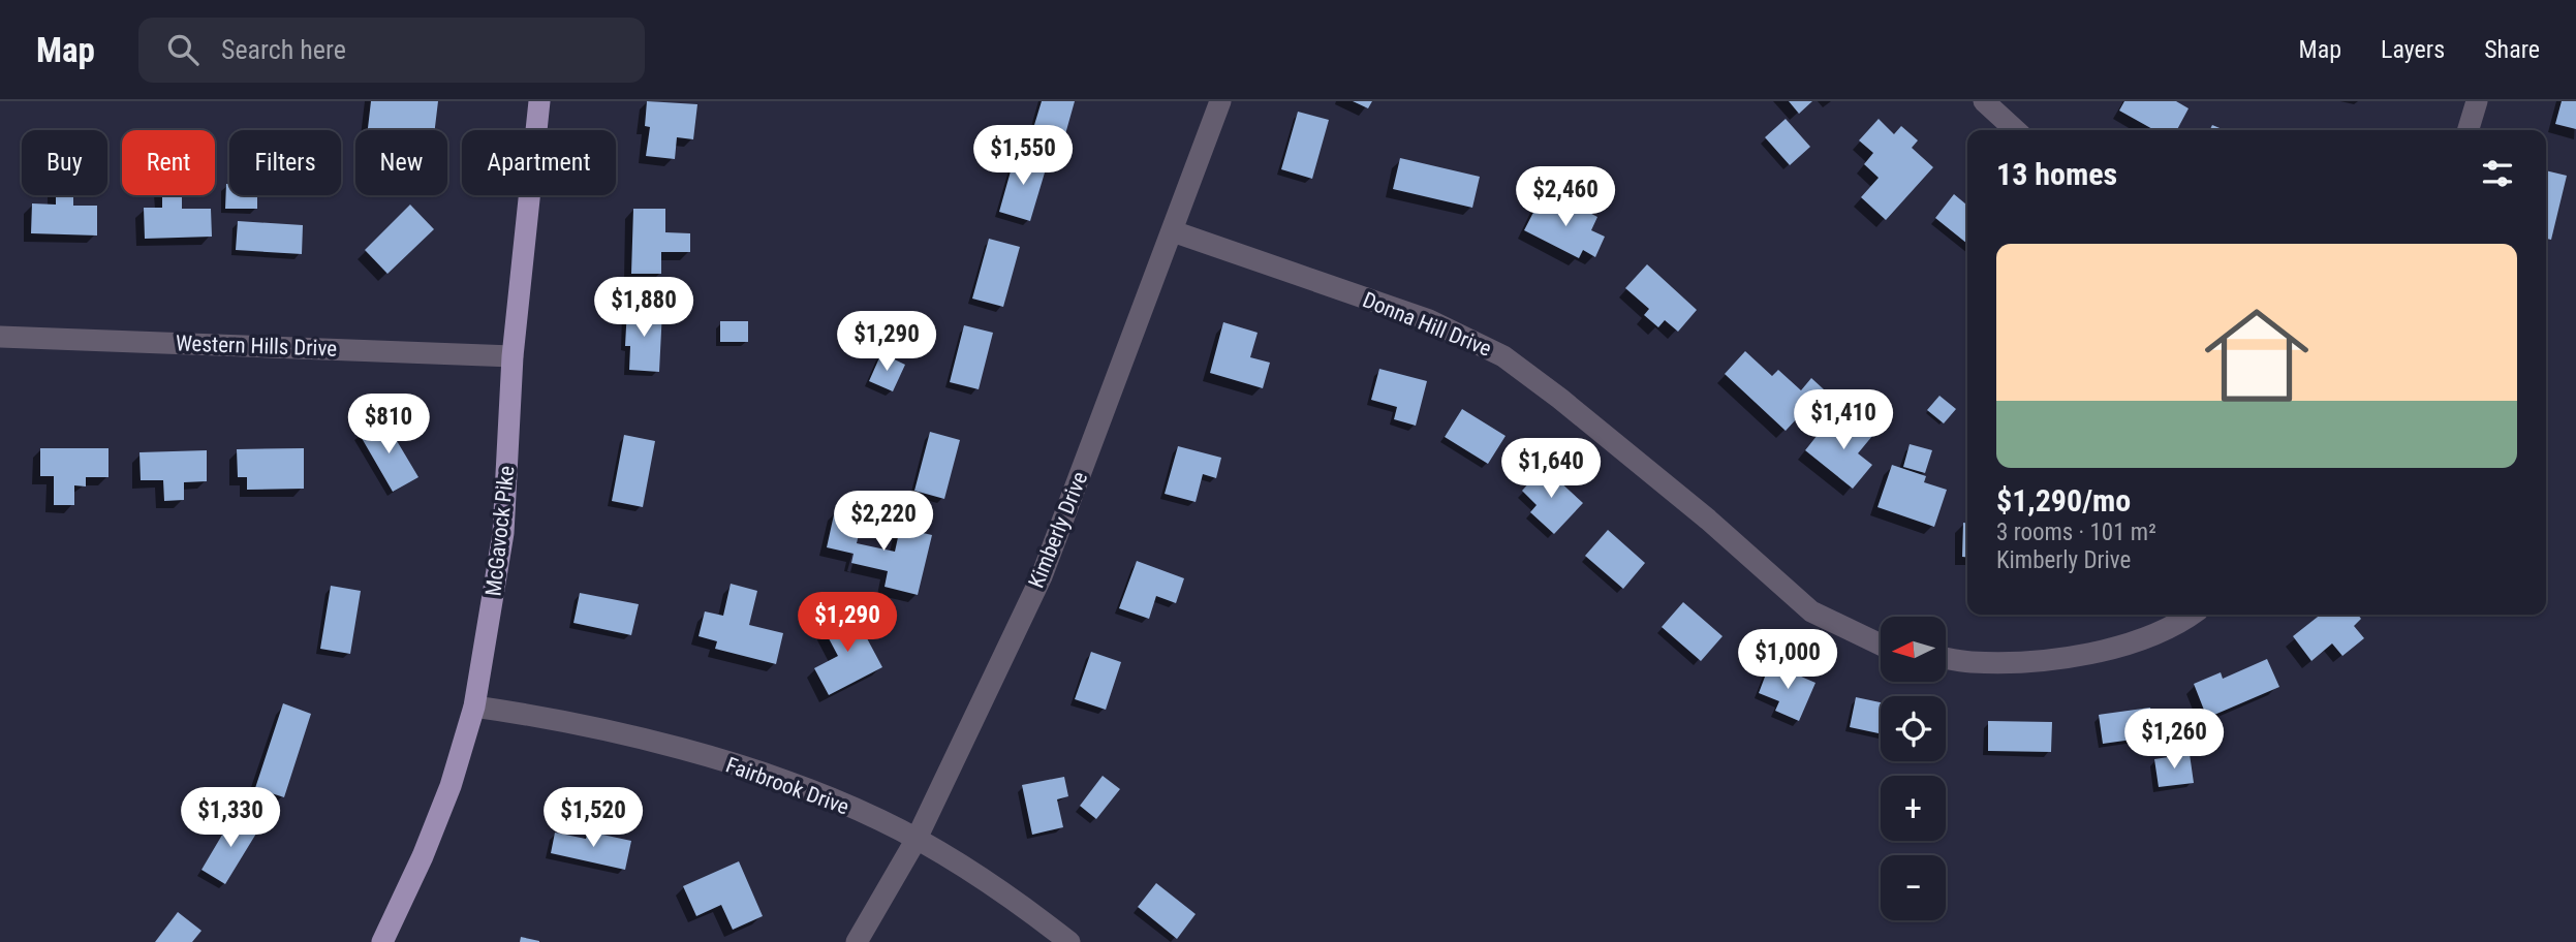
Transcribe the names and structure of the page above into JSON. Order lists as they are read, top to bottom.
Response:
{
  "streets": {
    "main road": ["McGavock Pike"],
    "street": [
      "Donna Hill Drive",
      "Western Hills Drive",
      "Kimberly Drive",
      "Fairbrook Drive"
    ]
  },
  "crossings": [
    ["Donna Hill Drive", "Kimberly Drive"],
    ["Western Hills Drive", "McGavock Pike"],
    ["Kimberly Drive", "Fairbrook Drive"],
    ["McGavock Pike", "Fairbrook Drive"]
  ],
  "north": "left",
  "page": {
    "header": "Map",
    "search": "Search here",
    "nav": ["Map", "Layers", "Share"],
    "price": [
      "$1,550",
      "$2,460",
      "$1,880",
      "$1,290",
      "$1,410",
      "$810",
      "$1,640",
      "$2,220",
      "$1,290",
      "$1,000",
      "$1,260",
      "$1,330",
      "$1,520"
    ],
    "chip": [
      "Buy",
      "Rent",
      "Filters",
      "New",
      "Apartment"
    ],
    "heading": "13 homes",
    "list": [
      {
        "name": "$1,290/mo",
        "note": "3 rooms · 101 m² · Kimberly Drive"
      }
    ],
    "map_buttons": ["+", "−"]
  }
}
